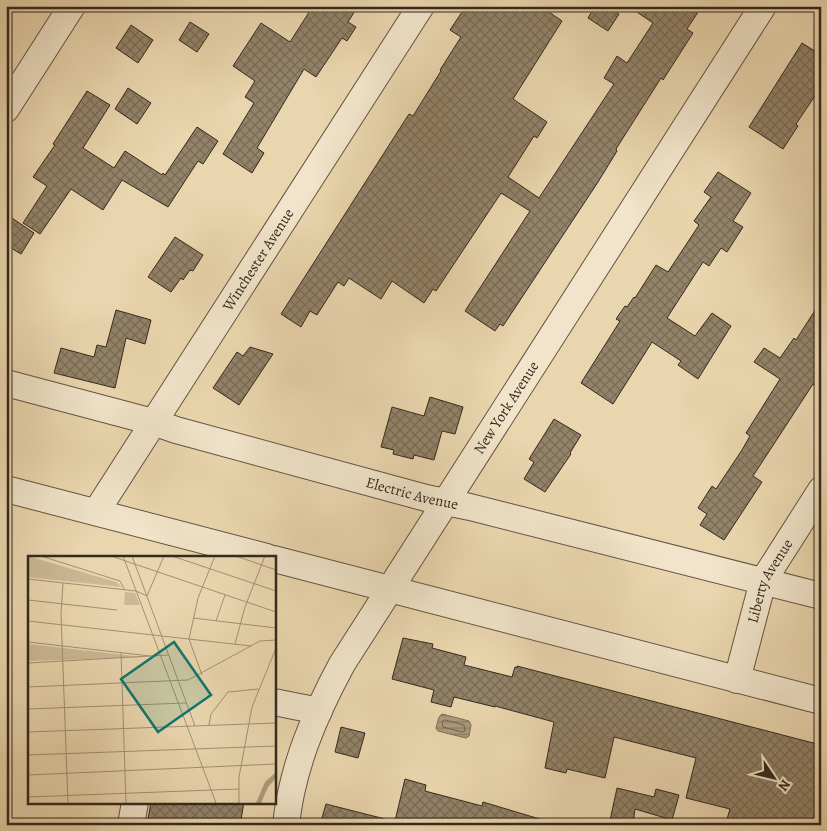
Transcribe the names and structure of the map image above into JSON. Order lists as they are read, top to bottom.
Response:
{
  "streets": {
    "street": [
      "Winchester Avenue",
      "New York Avenue",
      "Electric Avenue",
      "Liberty Avenue"
    ]
  },
  "crossings": [
    ["Winchester Avenue", "Electric Avenue"],
    ["New York Avenue", "Electric Avenue"],
    ["Electric Avenue", "Liberty Avenue"]
  ],
  "north": "bottom right"
}
